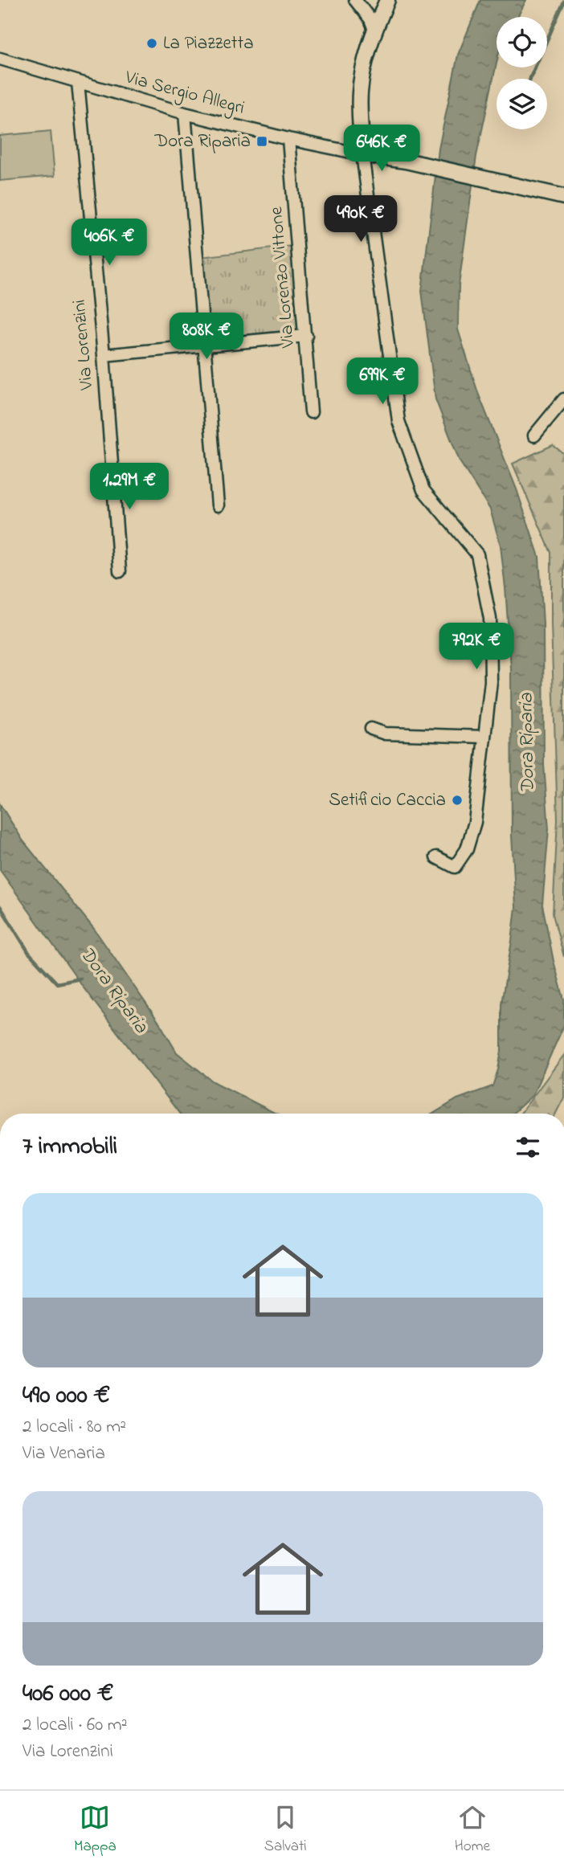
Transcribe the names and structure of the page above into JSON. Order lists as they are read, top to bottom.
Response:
{
  "streets": {
    "street": ["Via Sergio Allegri", "Via Lorenzo Vittone", "Via Lorenzini"]
  },
  "crossings": [
    ["Via Sergio Allegri", "Via Lorenzo Vittone"],
    ["Via Sergio Allegri", "Via Lorenzini"]
  ],
  "water": ["Dora Riparia"],
  "places": {
    "other": ["La Piazzetta", "Setificio Caccia"],
    "transit": ["Dora Riparia"]
  },
  "page": {
    "price": [
      "646K €",
      "490K €",
      "406K €",
      "808K €",
      "699K €",
      "1.29M €",
      "792K €"
    ],
    "heading": "7 immobili",
    "list": [
      {
        "name": "490 000 €",
        "note": "2 locali · 80 m² · Via Venaria"
      },
      {
        "name": "406 000 €",
        "note": "2 locali · 60 m² · Via Lorenzini"
      }
    ],
    "tabs": ["Mappa", "Salvati", "Home"]
  }
}
